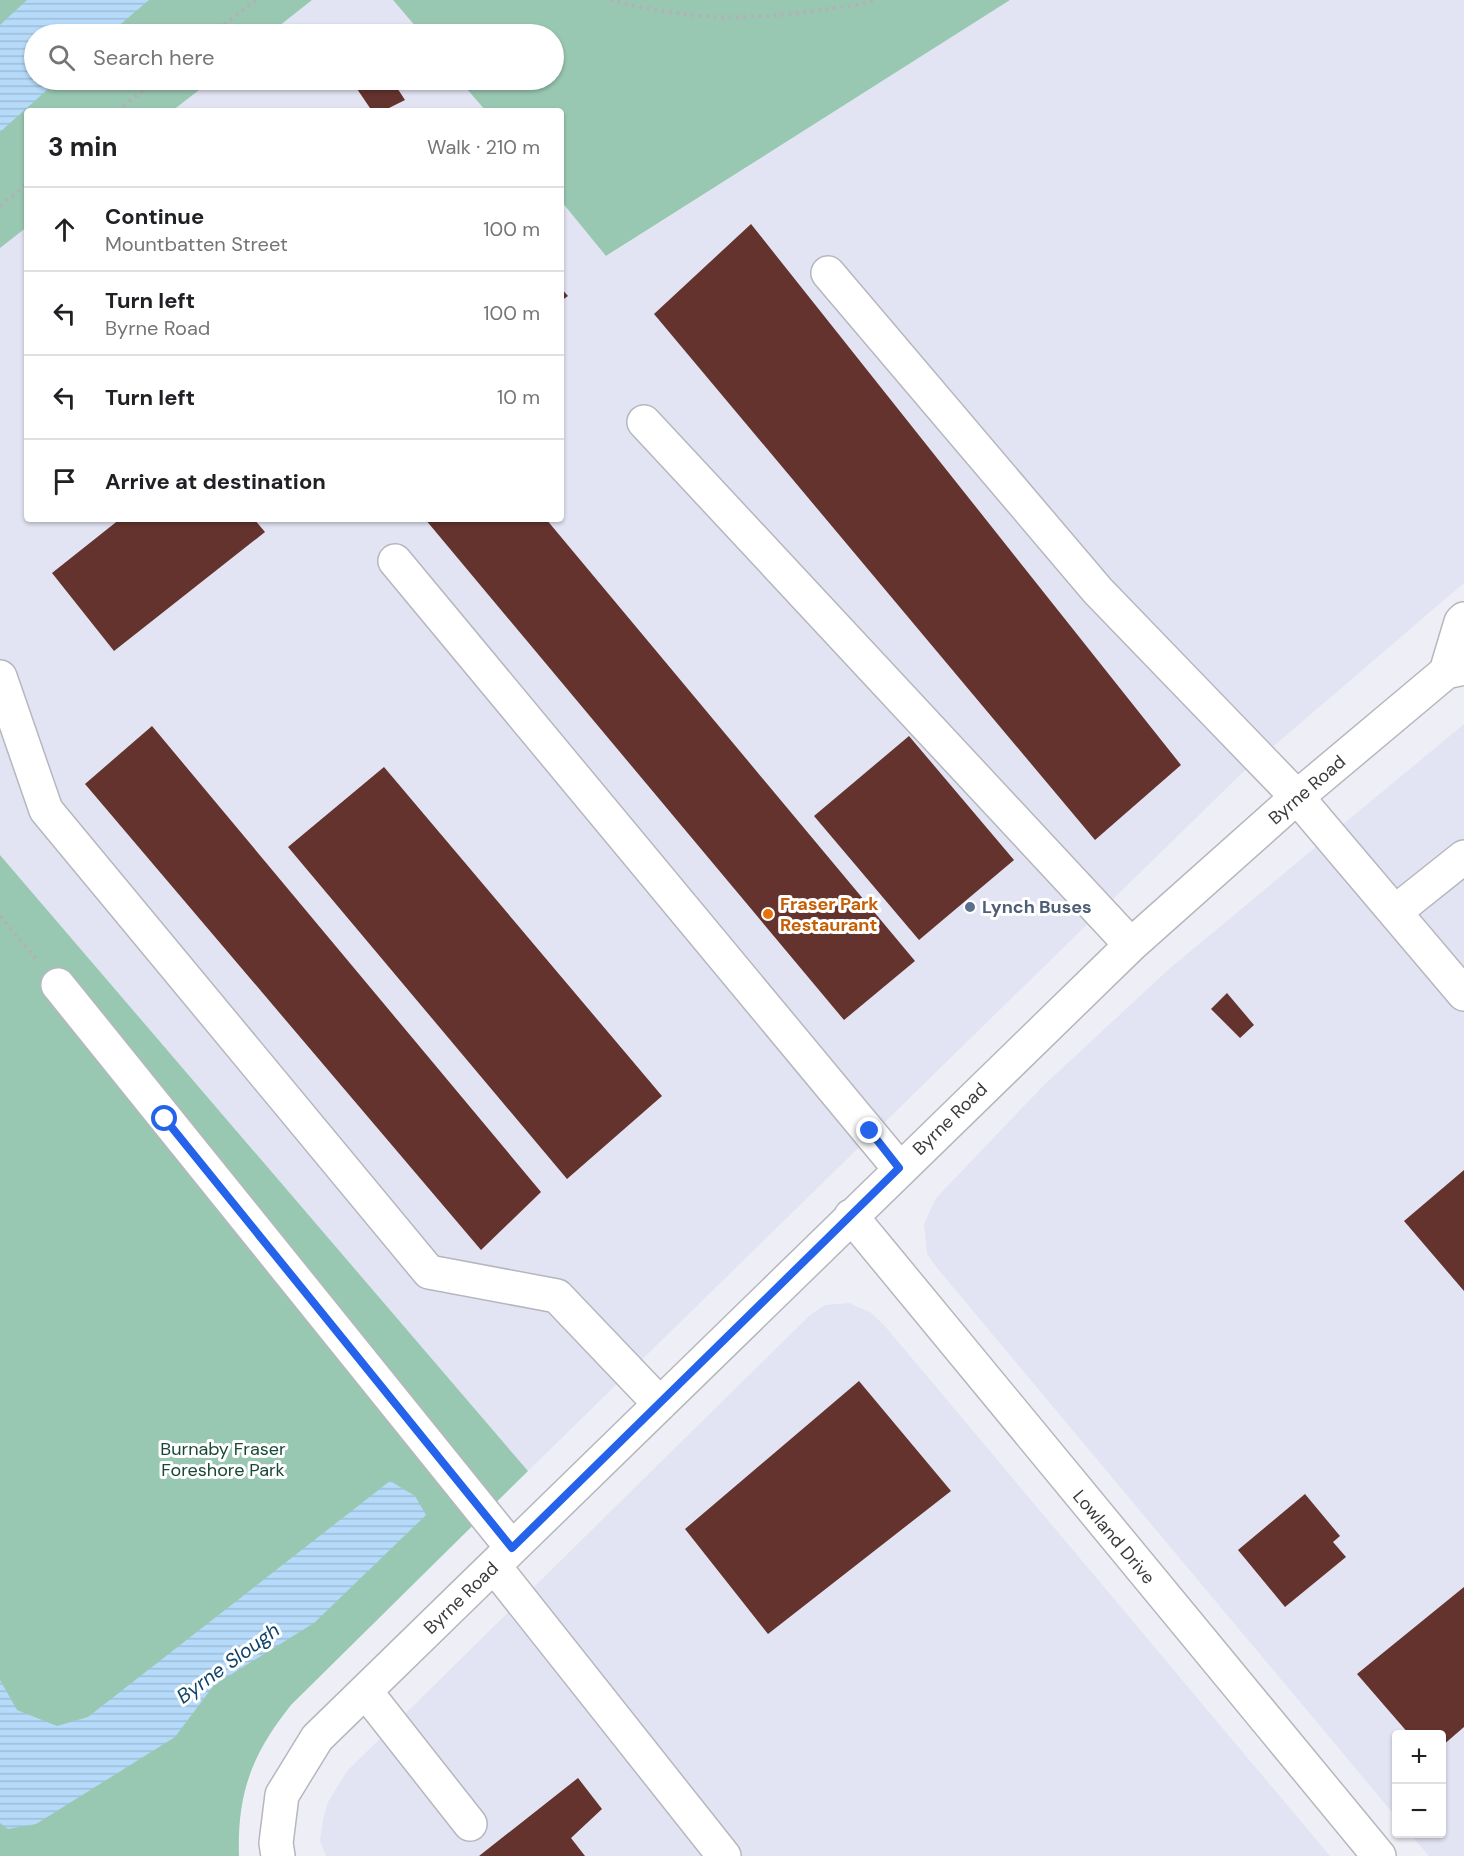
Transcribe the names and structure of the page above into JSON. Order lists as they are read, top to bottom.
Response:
{
  "streets": {
    "street": ["Byrne Road", "Lowland Drive"]
  },
  "crossings": [
    ["Byrne Road", "Lowland Drive"]
  ],
  "water": ["Byrne Slough"],
  "parks": ["Burnaby Fraser Foreshore Park"],
  "places": ["Lynch Buses", "Fraser Park Restaurant"],
  "page": {
    "search": "Search here",
    "heading": ["3 min", "Walk · 210 m"],
    "list": [
      ["Continue", "Mountbatten Street", "100 m"],
      ["Turn left", "Byrne Road", "100 m"],
      ["Turn left", "10 m"],
      "Arrive at destination"
    ],
    "map_buttons": ["+", "−"]
  }
}
